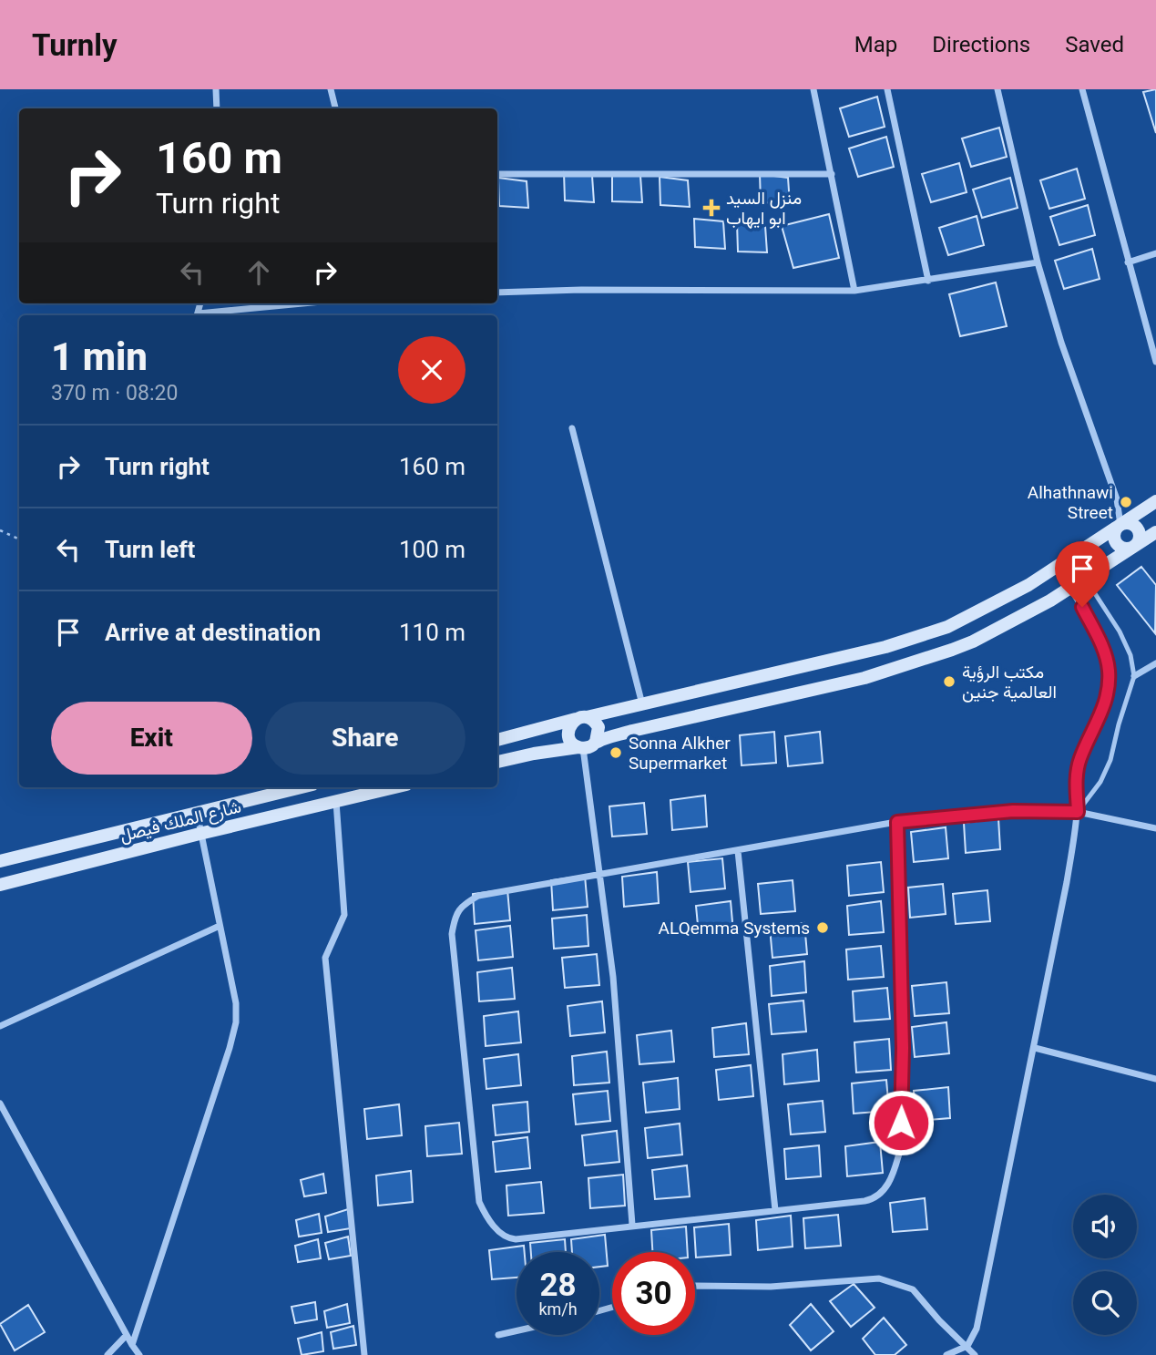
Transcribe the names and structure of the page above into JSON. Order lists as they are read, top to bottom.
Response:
{
  "streets": {
    "main road": ["شارع الملك فيصل"]
  },
  "places": {
    "health": ["منزل السيد ابو ايهاب"],
    "other": [
      "Alhathnawi Street",
      "مكتب الرؤية العالمية جنين",
      "Sonna Alkher Supermarket",
      "ALQemma Systems"
    ]
  },
  "page": {
    "header": "Turnly",
    "nav": ["Map", "Directions", "Saved"],
    "turn": ["160 m", "Turn right"],
    "heading": ["1 min", "370 m · 08:20"],
    "list": [
      {
        "name": "Turn right",
        "value": "160 m"
      },
      {
        "name": "Turn left",
        "value": "100 m"
      },
      {
        "name": "Arrive at destination",
        "value": "110 m"
      }
    ],
    "buttons": ["Exit", "Share"],
    "speed": "28 km/h",
    "limit": "30"
  }
}
